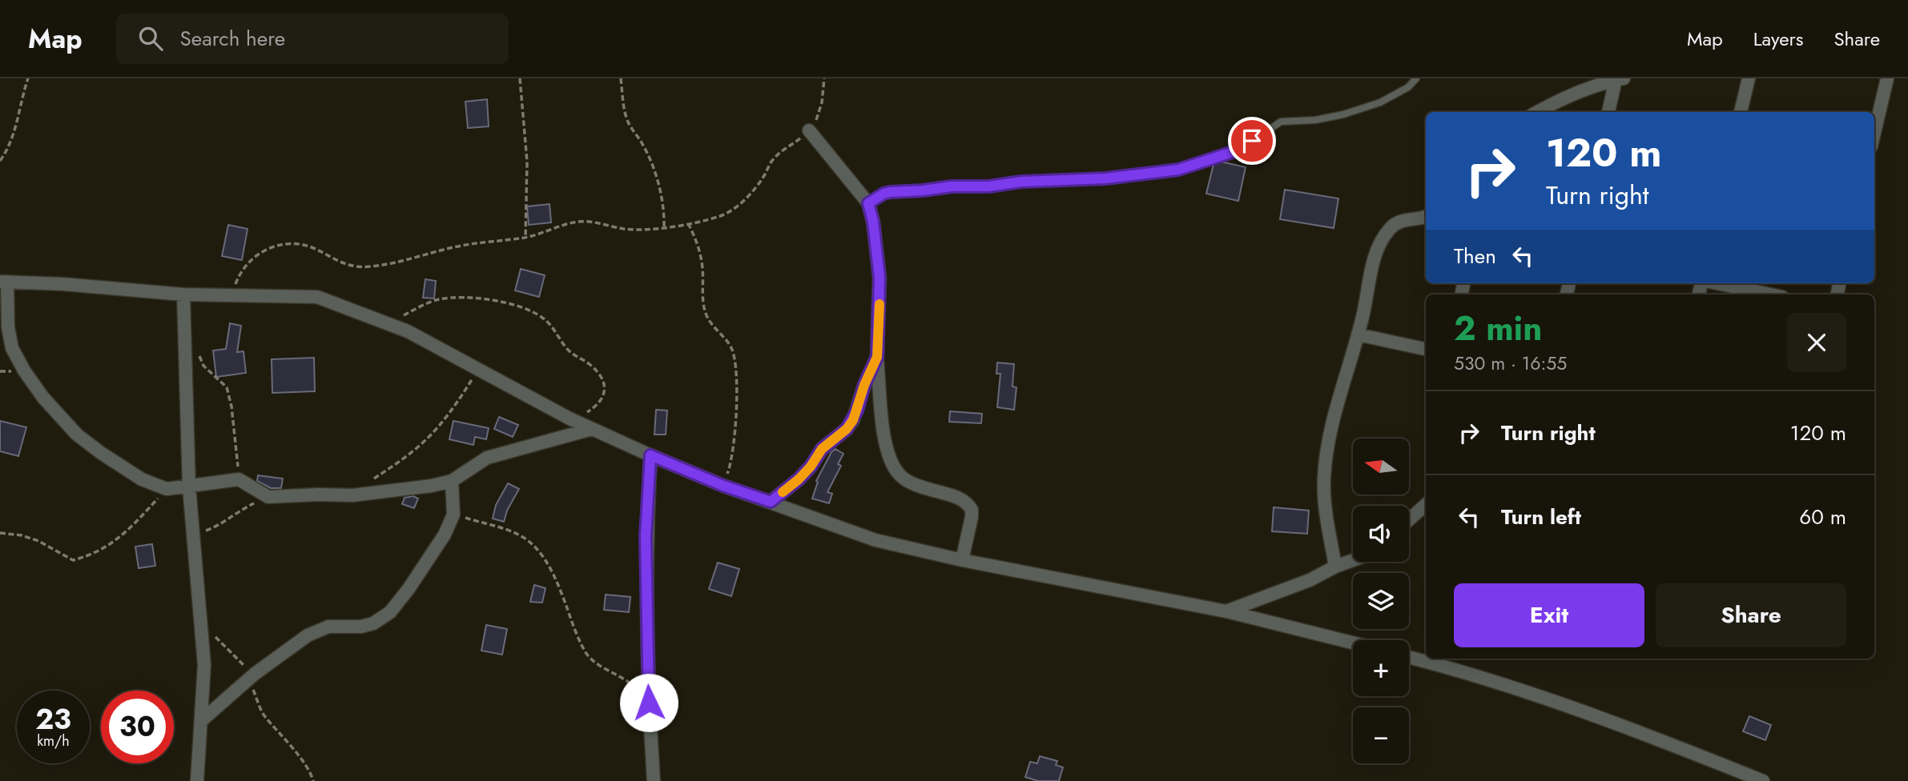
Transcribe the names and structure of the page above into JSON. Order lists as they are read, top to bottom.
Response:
{
  "north": "left",
  "page": {
    "header": "Map",
    "search": "Search here",
    "nav": ["Map", "Layers", "Share"],
    "turn": ["120 m", "Turn right"],
    "then": "Then",
    "heading": ["2 min", "530 m · 16:55"],
    "list": [
      {
        "name": "Turn right",
        "value": "120 m"
      },
      {
        "name": "Turn left",
        "value": "60 m"
      }
    ],
    "map_buttons": ["+", "−"],
    "buttons": ["Exit", "Share"],
    "speed": "23 km/h",
    "limit": "30"
  }
}
